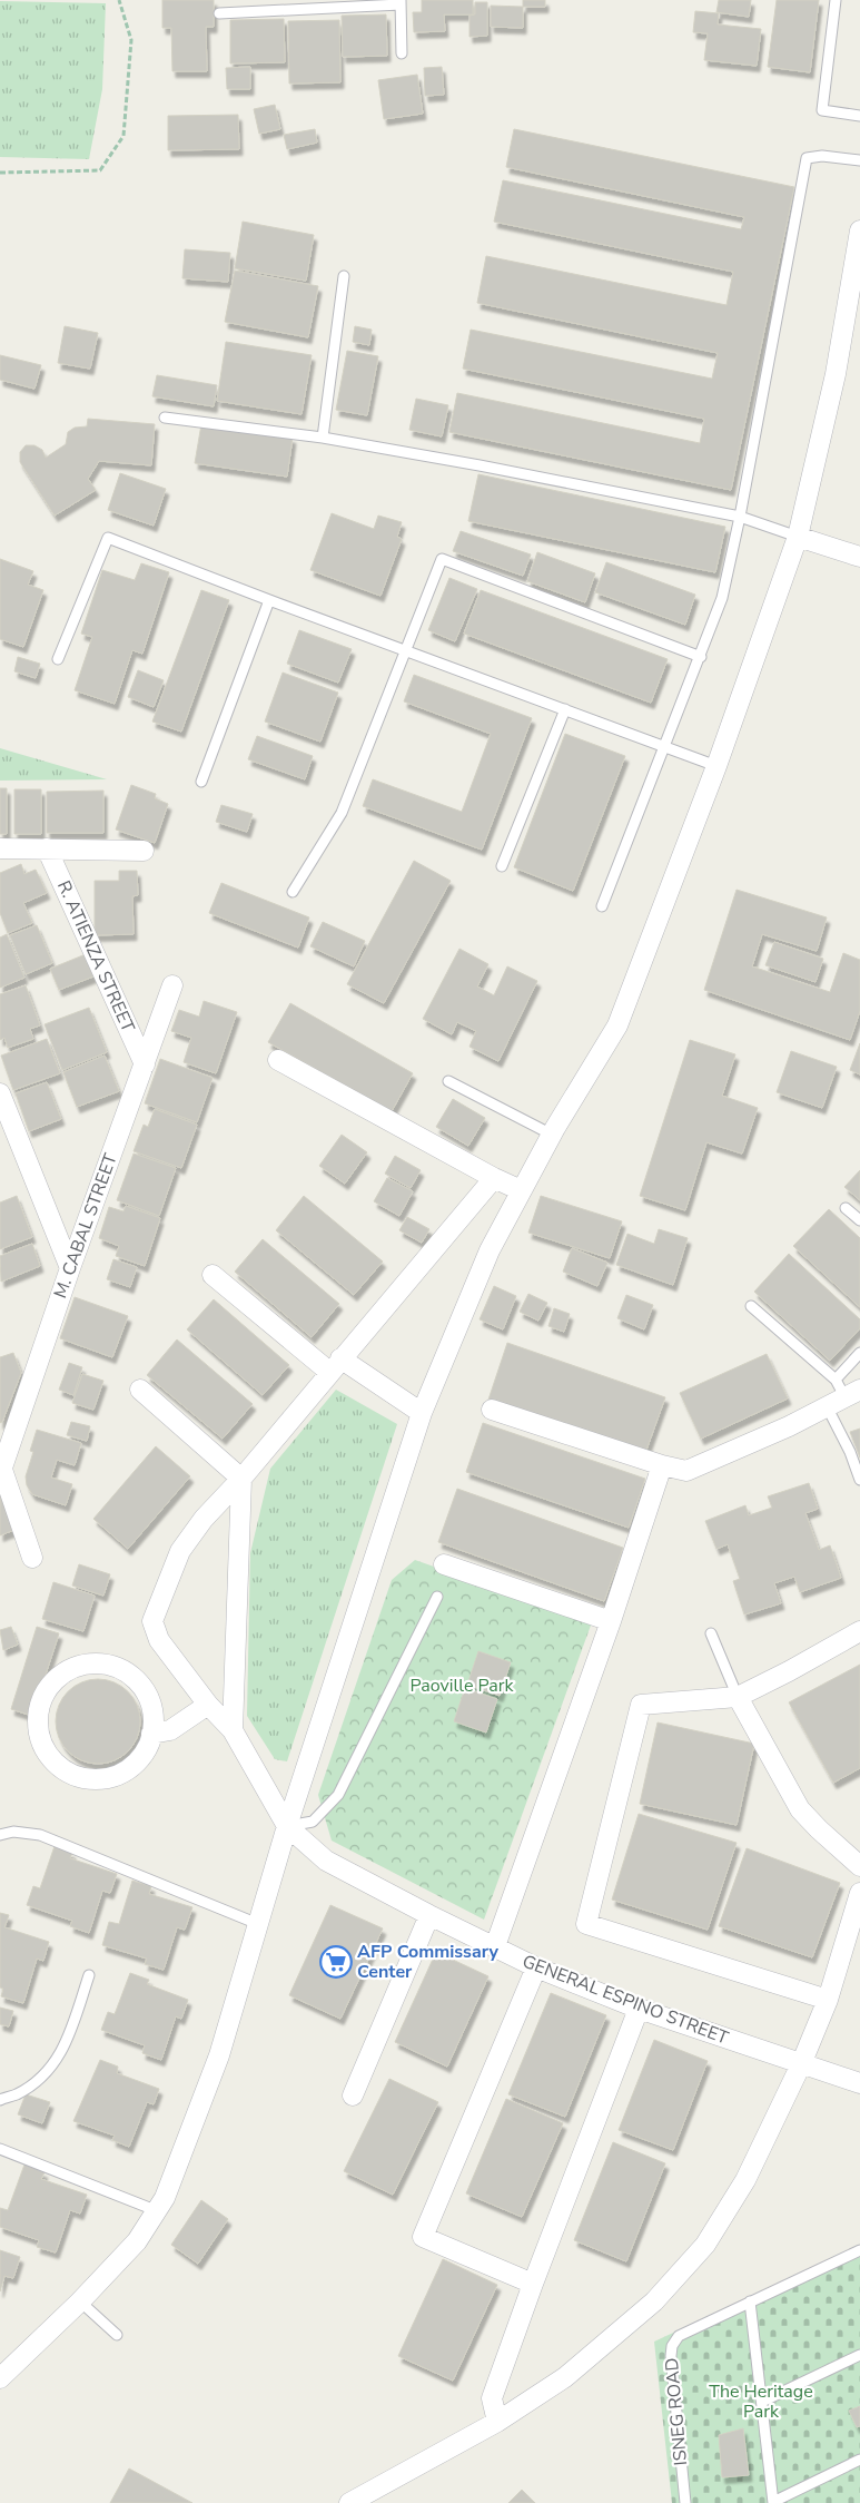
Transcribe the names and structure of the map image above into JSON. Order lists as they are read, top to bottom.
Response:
{
  "streets": {
    "street": ["R. ATIENZA STREET", "M. CABAL STREET", "GENERAL ESPINO STREET"],
    "lane": ["ISNEG ROAD"]
  },
  "crossings": [
    ["R. ATIENZA STREET", "M. CABAL STREET"]
  ],
  "parks": ["Paoville Park", "The Heritage Park"],
  "places": {
    "supermarket": ["AFP Commissary Center"]
  }
}
